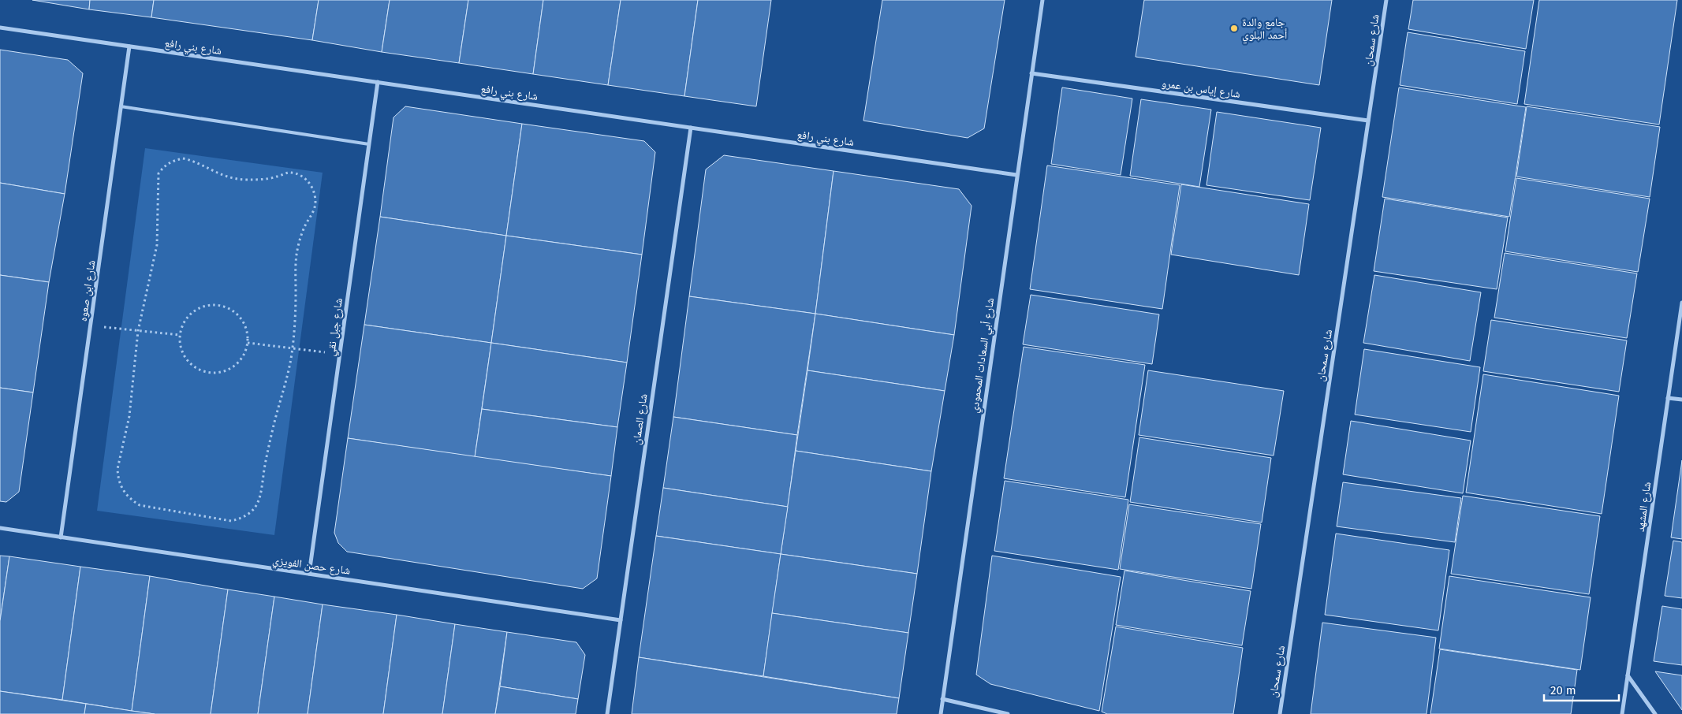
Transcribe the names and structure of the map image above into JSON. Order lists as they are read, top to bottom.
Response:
{
  "streets": {
    "street": [
      "شارع سمحان",
      "شارع بني رافع",
      "شارع إياس بن عمرو",
      "شارع ابن صعوه",
      "شارع جبل نقي",
      "شارع أبي السعادات المحمودي",
      "شارع الصمان",
      "شارع المشهد",
      "شارع حصن الفويزي"
    ]
  },
  "crossings": [
    ["شارع سمحان", "شارع إياس بن عمرو"],
    ["شارع بني رافع", "شارع ابن صعوه"],
    ["شارع بني رافع", "شارع جبل نقي"],
    ["شارع بني رافع", "شارع أبي السعادات المحمودي"],
    ["شارع بني رافع", "شارع الصمان"],
    ["شارع إياس بن عمرو", "شارع أبي السعادات المحمودي"],
    ["شارع ابن صعوه", "شارع حصن الفويزي"],
    ["شارع جبل نقي", "شارع حصن الفويزي"],
    ["شارع الصمان", "شارع حصن الفويزي"]
  ],
  "places": ["جامع والدة أحمد البلوي"],
  "scale_bar": "20 m"
}
